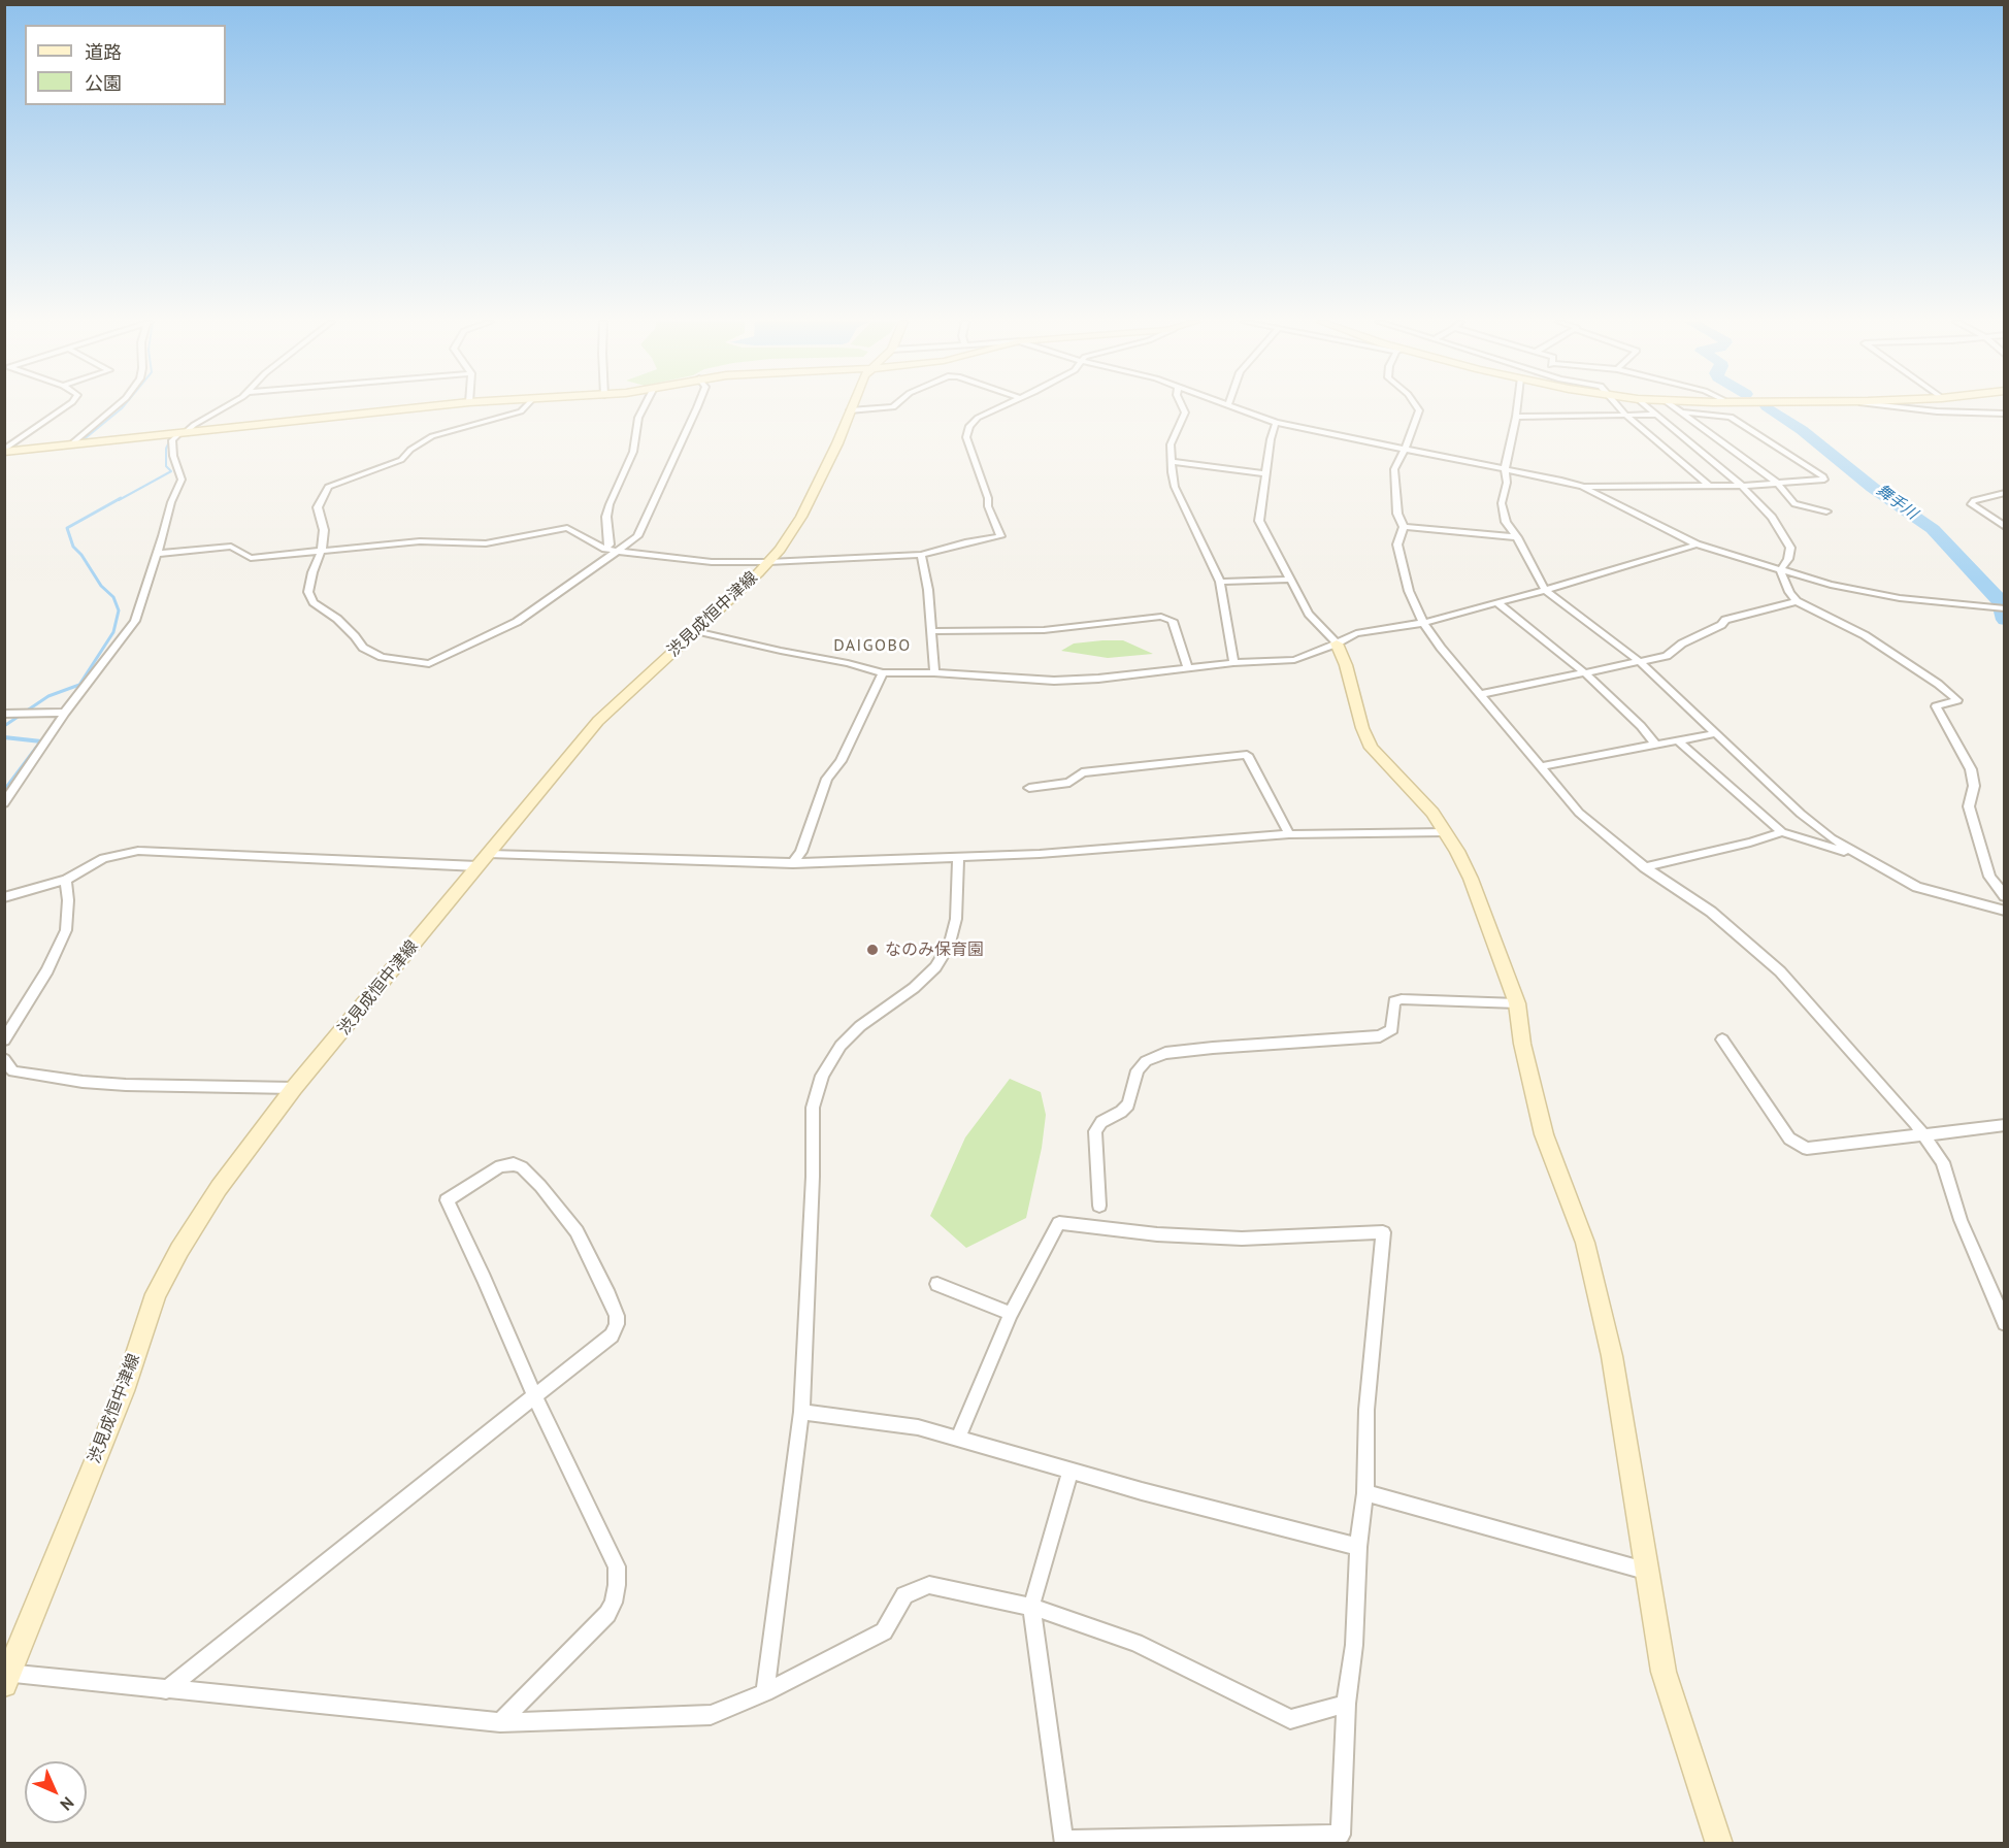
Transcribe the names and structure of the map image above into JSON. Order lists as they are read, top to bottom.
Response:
{
  "streets": {
    "main road": ["渋見成恒中津線"]
  },
  "districts": ["DAIGOBO"],
  "water": ["舞手川"],
  "places": ["なのみ保育園"],
  "legend": ["道路", "公園"],
  "north": "bottom right"
}
